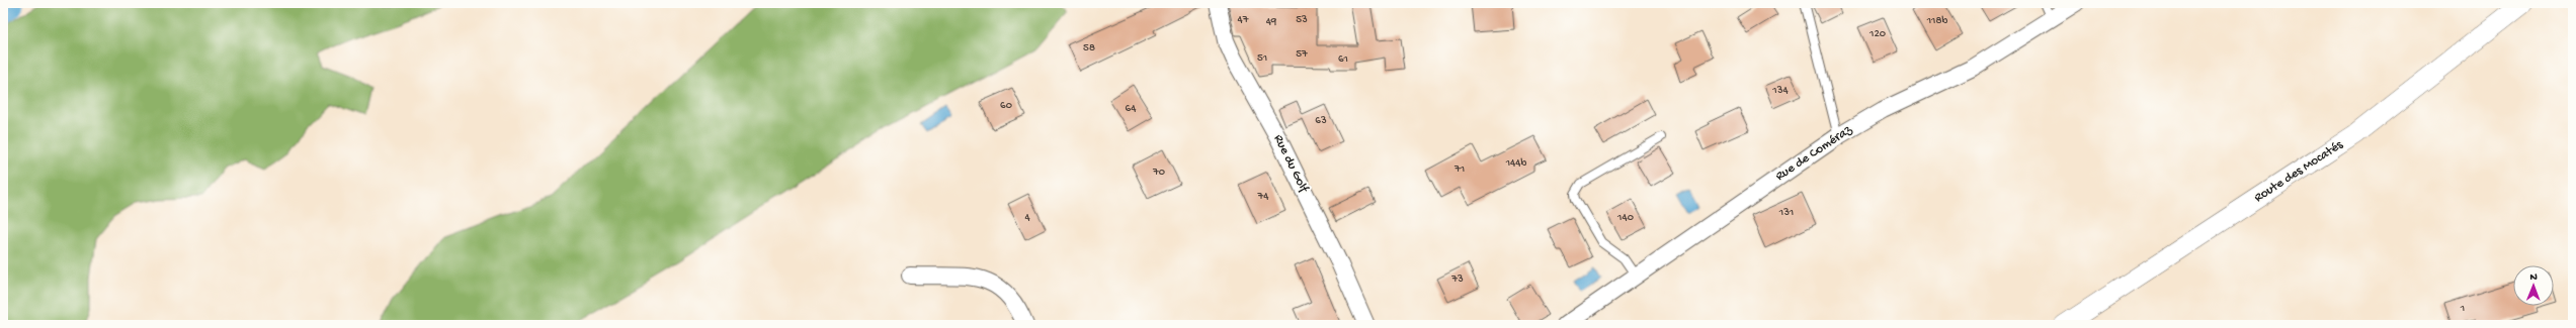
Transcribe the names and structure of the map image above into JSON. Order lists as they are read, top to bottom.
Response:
{
  "streets": {
    "street": ["Rue de Coméraz", "Rue du Golf", "Route des Mocatés"]
  },
  "house_numbers": [
    "47",
    "53",
    "118b",
    "49",
    "120",
    "58",
    "57",
    "51",
    "61",
    "134",
    "60",
    "64",
    "63",
    "144b",
    "71",
    "70",
    "74",
    "131",
    "4",
    "140",
    "73",
    "1"
  ],
  "north": "top"
}
